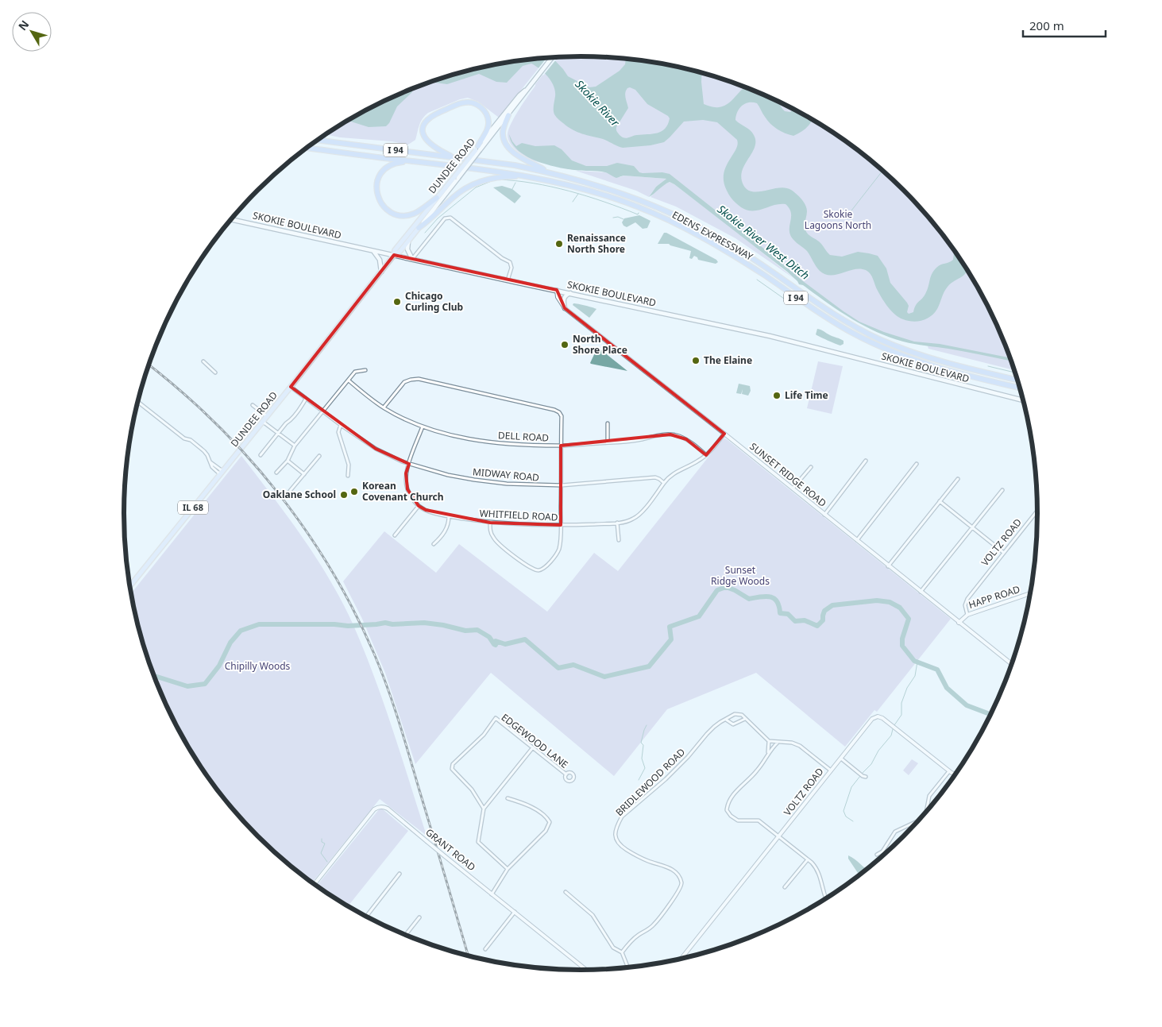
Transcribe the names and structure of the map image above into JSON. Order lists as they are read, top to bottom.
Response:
{
  "streets": {
    "highway": ["I 94", "EDENS EXPRESSWAY"],
    "main road": ["DUNDEE ROAD", "SKOKIE BOULEVARD", "IL 68"],
    "street": [
      "DELL ROAD",
      "MIDWAY ROAD",
      "SUNSET RIDGE ROAD",
      "WHITFIELD ROAD",
      "VOLTZ ROAD",
      "HAPP ROAD",
      "EDGEWOOD LANE",
      "BRIDLEWOOD ROAD",
      "GRANT ROAD"
    ]
  },
  "crossings": [
    ["I 94", "EDENS EXPRESSWAY"],
    ["DUNDEE ROAD", "SKOKIE BOULEVARD"],
    ["DUNDEE ROAD", "MIDWAY ROAD"],
    ["SKOKIE BOULEVARD", "SUNSET RIDGE ROAD"],
    ["MIDWAY ROAD", "WHITFIELD ROAD"],
    ["SUNSET RIDGE ROAD", "HAPP ROAD"],
    ["VOLTZ ROAD", "HAPP ROAD"]
  ],
  "water": ["Skokie River", "Skokie River West Ditch"],
  "parks": ["Skokie Lagoons North", "Sunset Ridge Woods", "Chipilly Woods"],
  "places": [
    "Renaissance North Shore",
    "Chicago Curling Club",
    "North Shore Place",
    "The Elaine",
    "Life Time",
    "Korean Covenant Church",
    "Oaklane School"
  ],
  "scale_bar": "200 m",
  "north": "top left"
}
